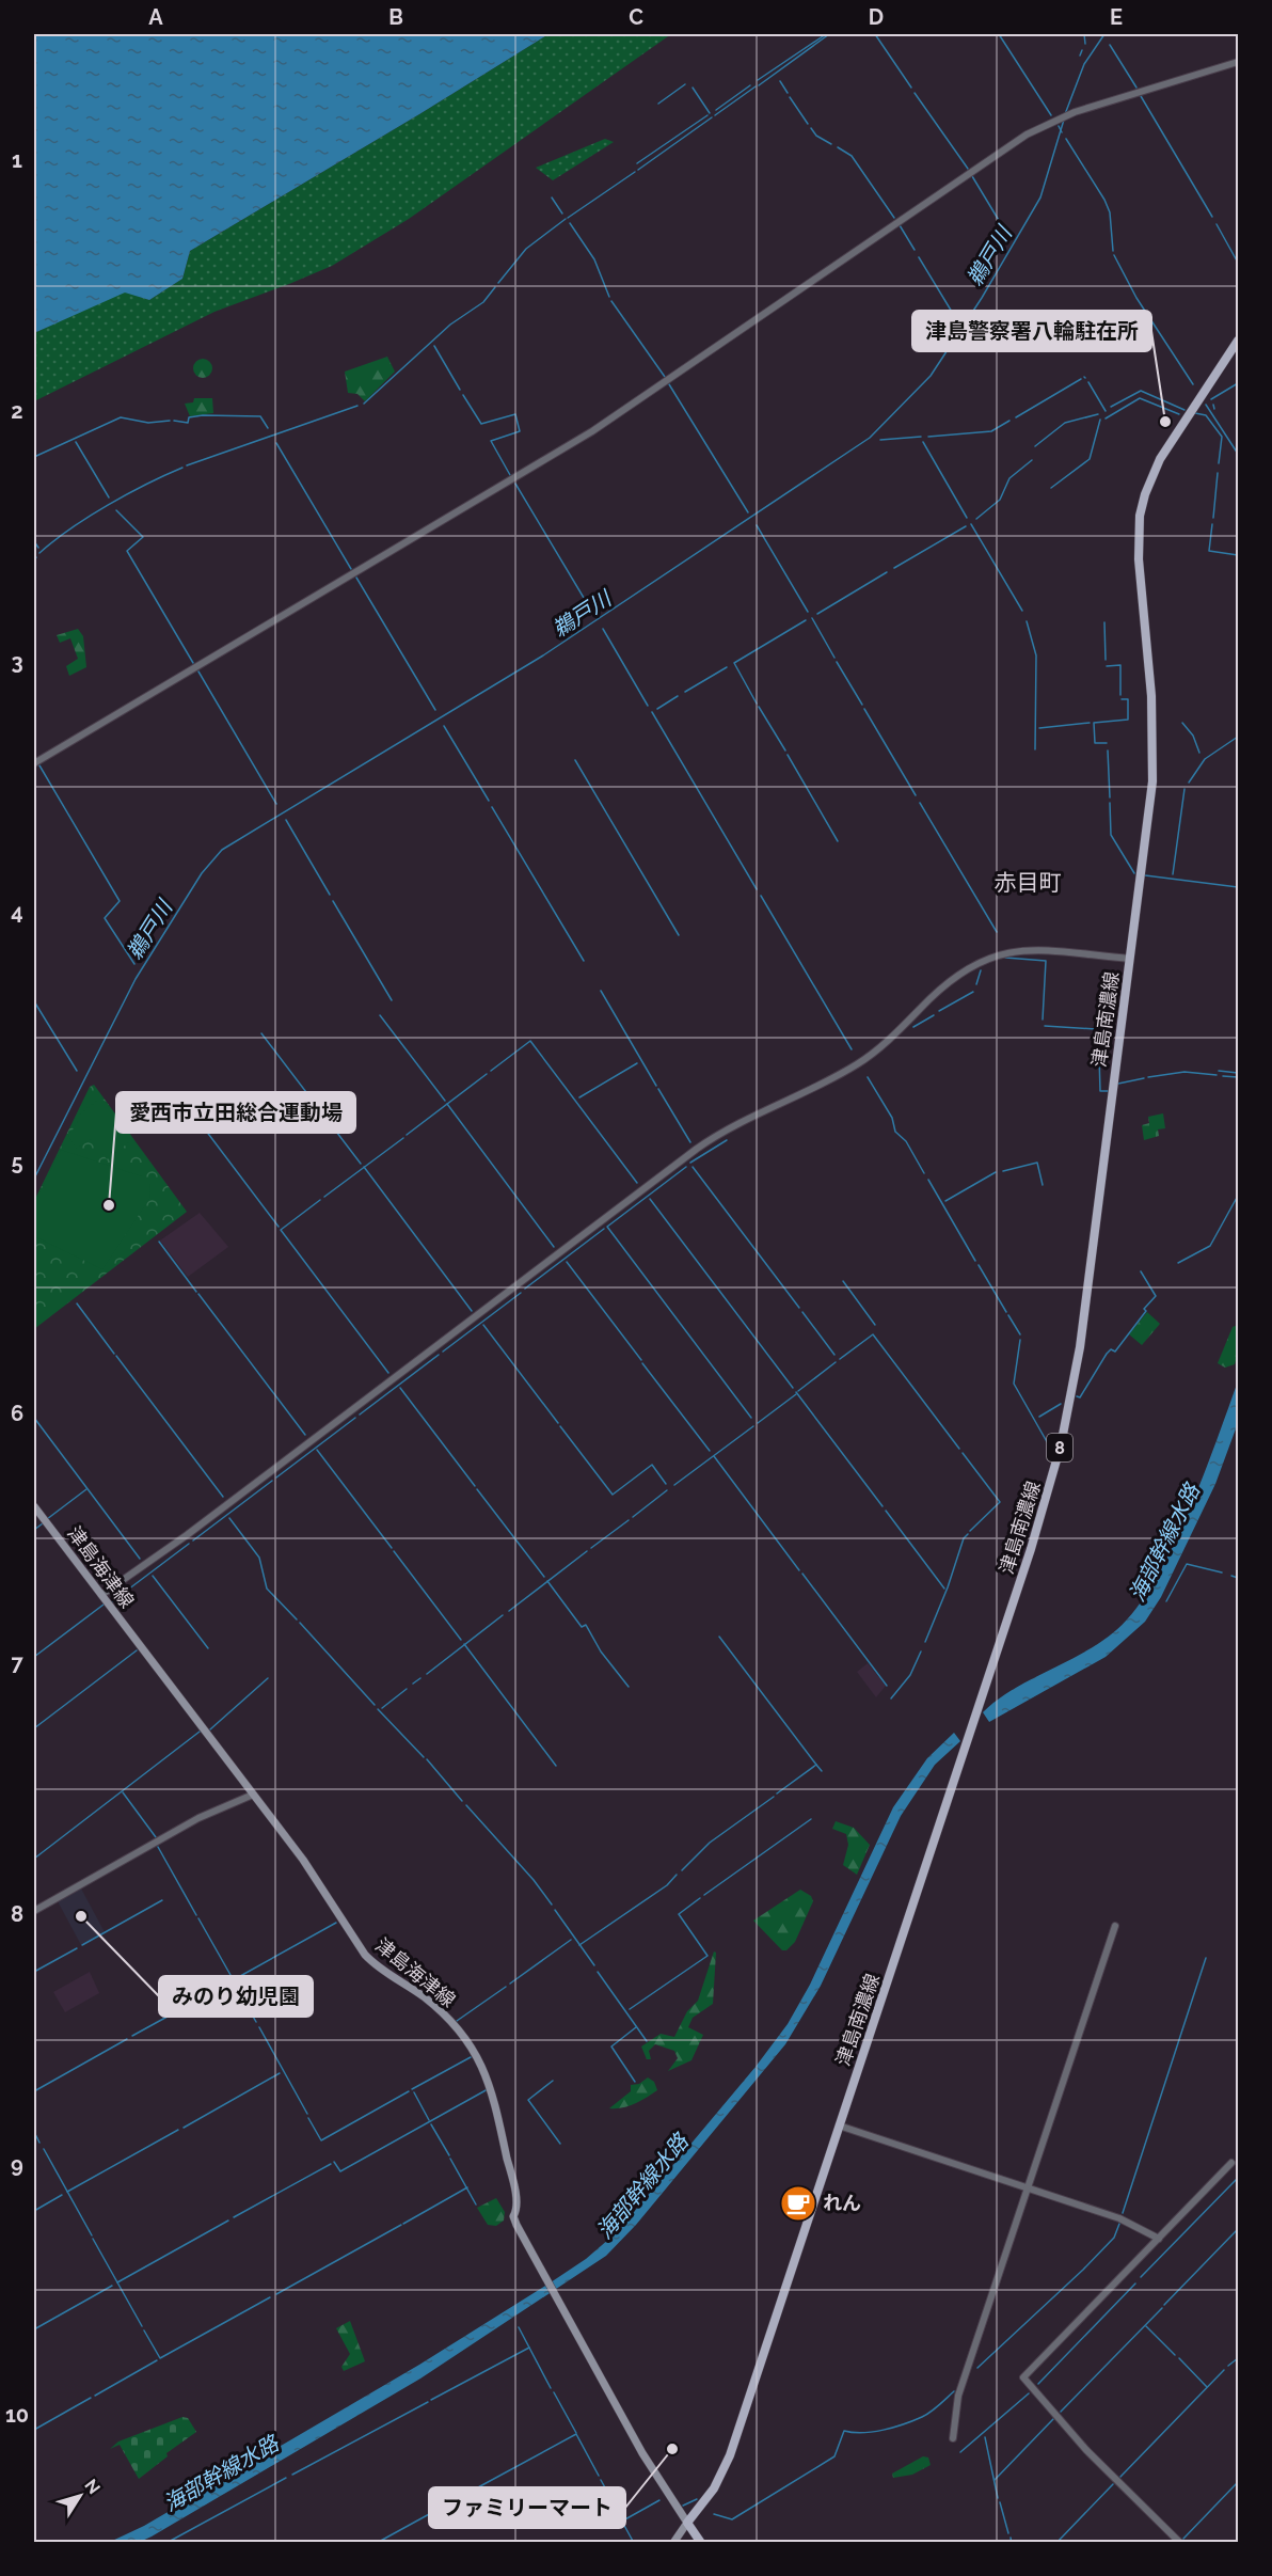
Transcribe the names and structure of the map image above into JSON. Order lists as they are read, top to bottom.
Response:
{
  "streets": {
    "main road": ["津島南濃線", "8", "津島海津線"]
  },
  "crossings": [
    ["津島南濃線", "津島海津線"]
  ],
  "districts": ["赤目町"],
  "water": ["鵜戸川", "海部幹線水路"],
  "places": {
    "other": [
      "津島警察署八輪駐在所",
      "愛西市立田総合運動場",
      "みのり幼児園",
      "ファミリーマート"
    ],
    "cafe": ["れん"]
  },
  "north": "top right",
  "grid": {
    "columns": [
      "A",
      "B",
      "C",
      "D",
      "E"
    ],
    "rows": [
      "1",
      "2",
      "3",
      "4",
      "5",
      "6",
      "7",
      "8",
      "9",
      "10"
    ]
  }
}
